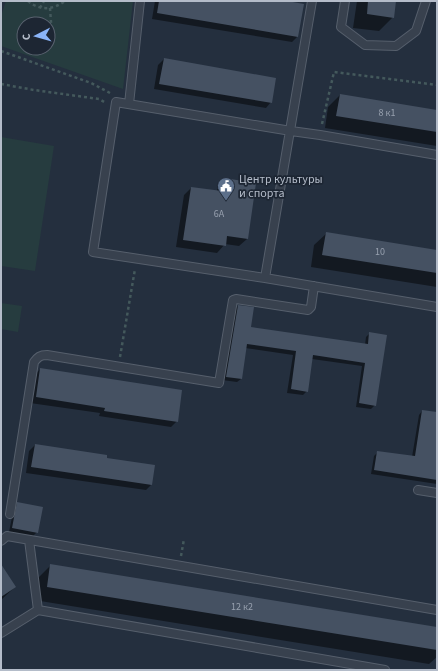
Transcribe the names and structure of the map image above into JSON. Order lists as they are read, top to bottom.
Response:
{
  "places": {
    "public building": ["Центр культуры и спорта"]
  },
  "house_numbers": [
    "8 к1",
    "6А",
    "10",
    "12 к2"
  ],
  "north": "left"
}
